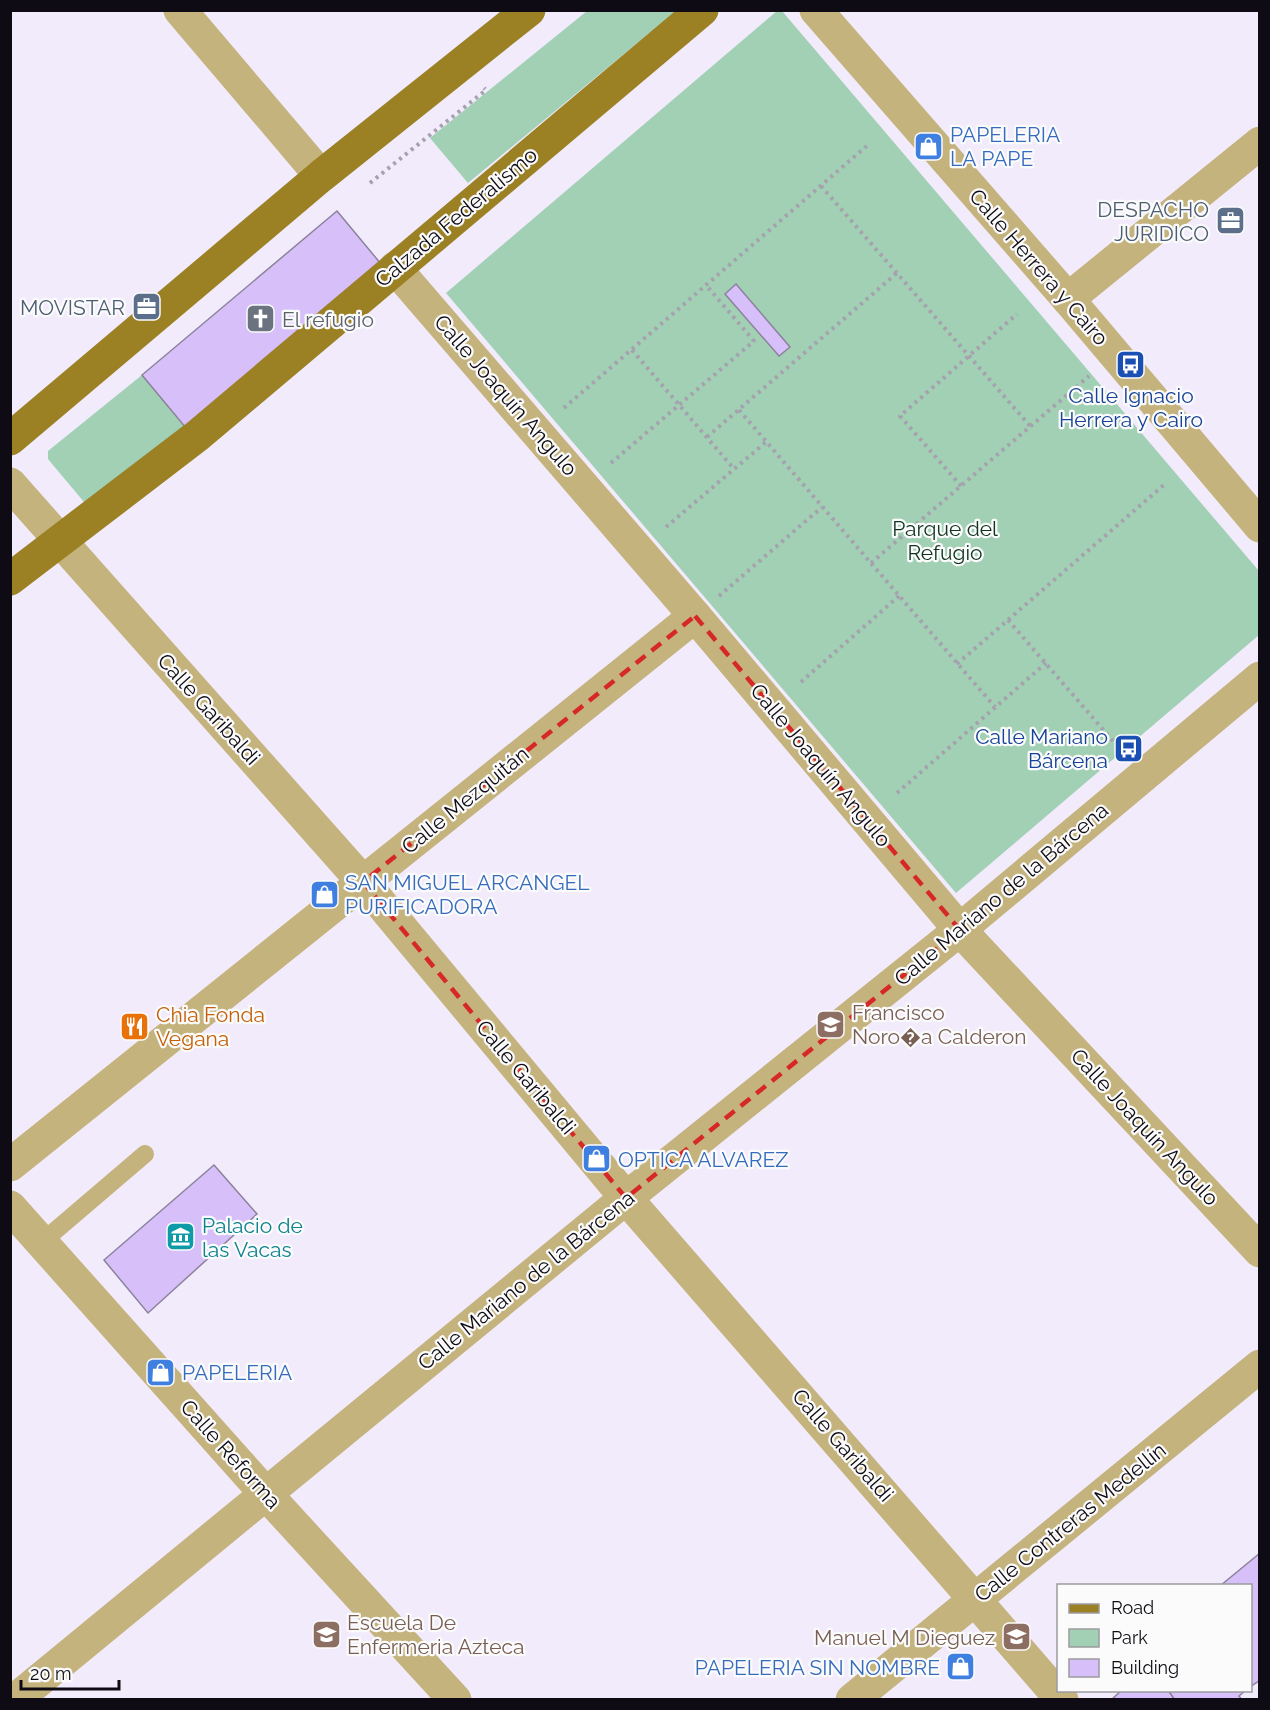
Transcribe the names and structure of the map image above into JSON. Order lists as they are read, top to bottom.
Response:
{
  "streets": {
    "main road": ["Calzada Federalismo"],
    "street": [
      "Calle Herrera y Cairo",
      "Calle Joaquín Angulo",
      "Calle Garibaldi",
      "Calle Mezquitán",
      "Calle Mariano de la Bárcena",
      "Calle Reforma",
      "Calle Contreras Medellín"
    ]
  },
  "crossings": [
    ["Calzada Federalismo", "Calle Joaquín Angulo"],
    ["Calzada Federalismo", "Calle Garibaldi"],
    ["Calle Joaquín Angulo", "Calle Mezquitán"],
    ["Calle Joaquín Angulo", "Calle Mariano de la Bárcena"],
    ["Calle Garibaldi", "Calle Mezquitán"],
    ["Calle Garibaldi", "Calle Mariano de la Bárcena"],
    ["Calle Garibaldi", "Calle Contreras Medellín"],
    ["Calle Mariano de la Bárcena", "Calle Reforma"]
  ],
  "parks": ["Parque del Refugio"],
  "places": {
    "shop": [
      "PAPELERIA LA PAPE",
      "SAN MIGUEL ARCANGEL PURIFICADORA",
      "OPTICA ALVAREZ",
      "PAPELERIA",
      "PAPELERIA SIN NOMBRE"
    ],
    "office": ["DESPACHO JURIDICO", "MOVISTAR"],
    "church": ["El refugio"],
    "bus stop": ["Calle Ignacio Herrera y Cairo", "Calle Mariano Bárcena"],
    "school or university": ["Francisco Noro�a Calderon", "Escuela De Enfermeria Azteca", "Manuel M Dieguez"],
    "restaurant": ["Chia Fonda Vegana"],
    "museum": ["Palacio de las Vacas"]
  },
  "legend": ["Road", "Park", "Building"],
  "scale_bar": "20 m"
}
